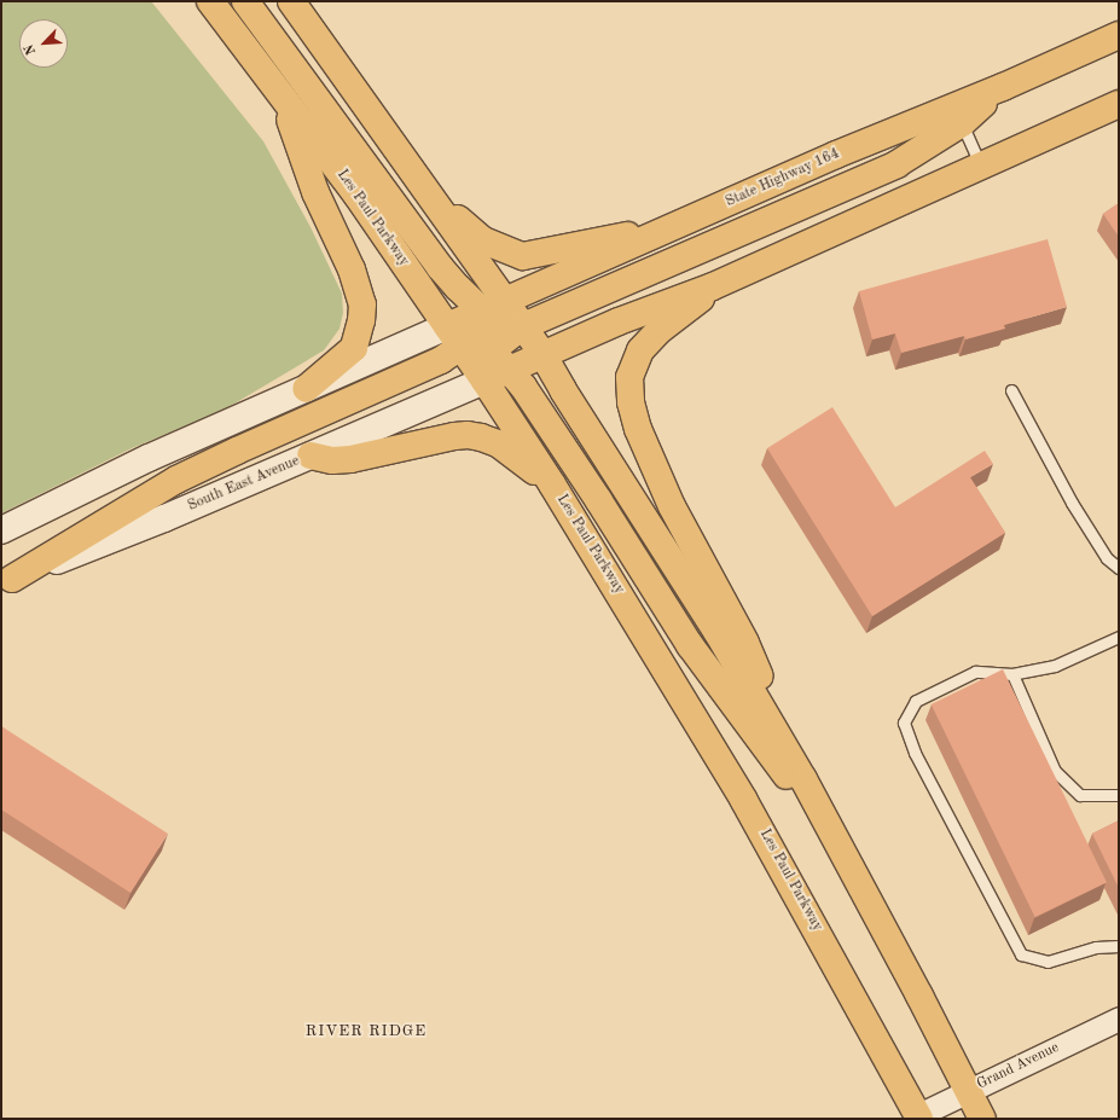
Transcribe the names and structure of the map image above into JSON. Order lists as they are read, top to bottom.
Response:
{
  "streets": {
    "main road": ["State Highway 164", "Les Paul Parkway", "South East Avenue"],
    "street": ["Grand Avenue"]
  },
  "crossings": [
    ["State Highway 164", "Les Paul Parkway"],
    ["State Highway 164", "South East Avenue"],
    ["Les Paul Parkway", "South East Avenue"],
    ["Les Paul Parkway", "Grand Avenue"]
  ],
  "districts": ["RIVER RIDGE"],
  "north": "bottom left"
}
